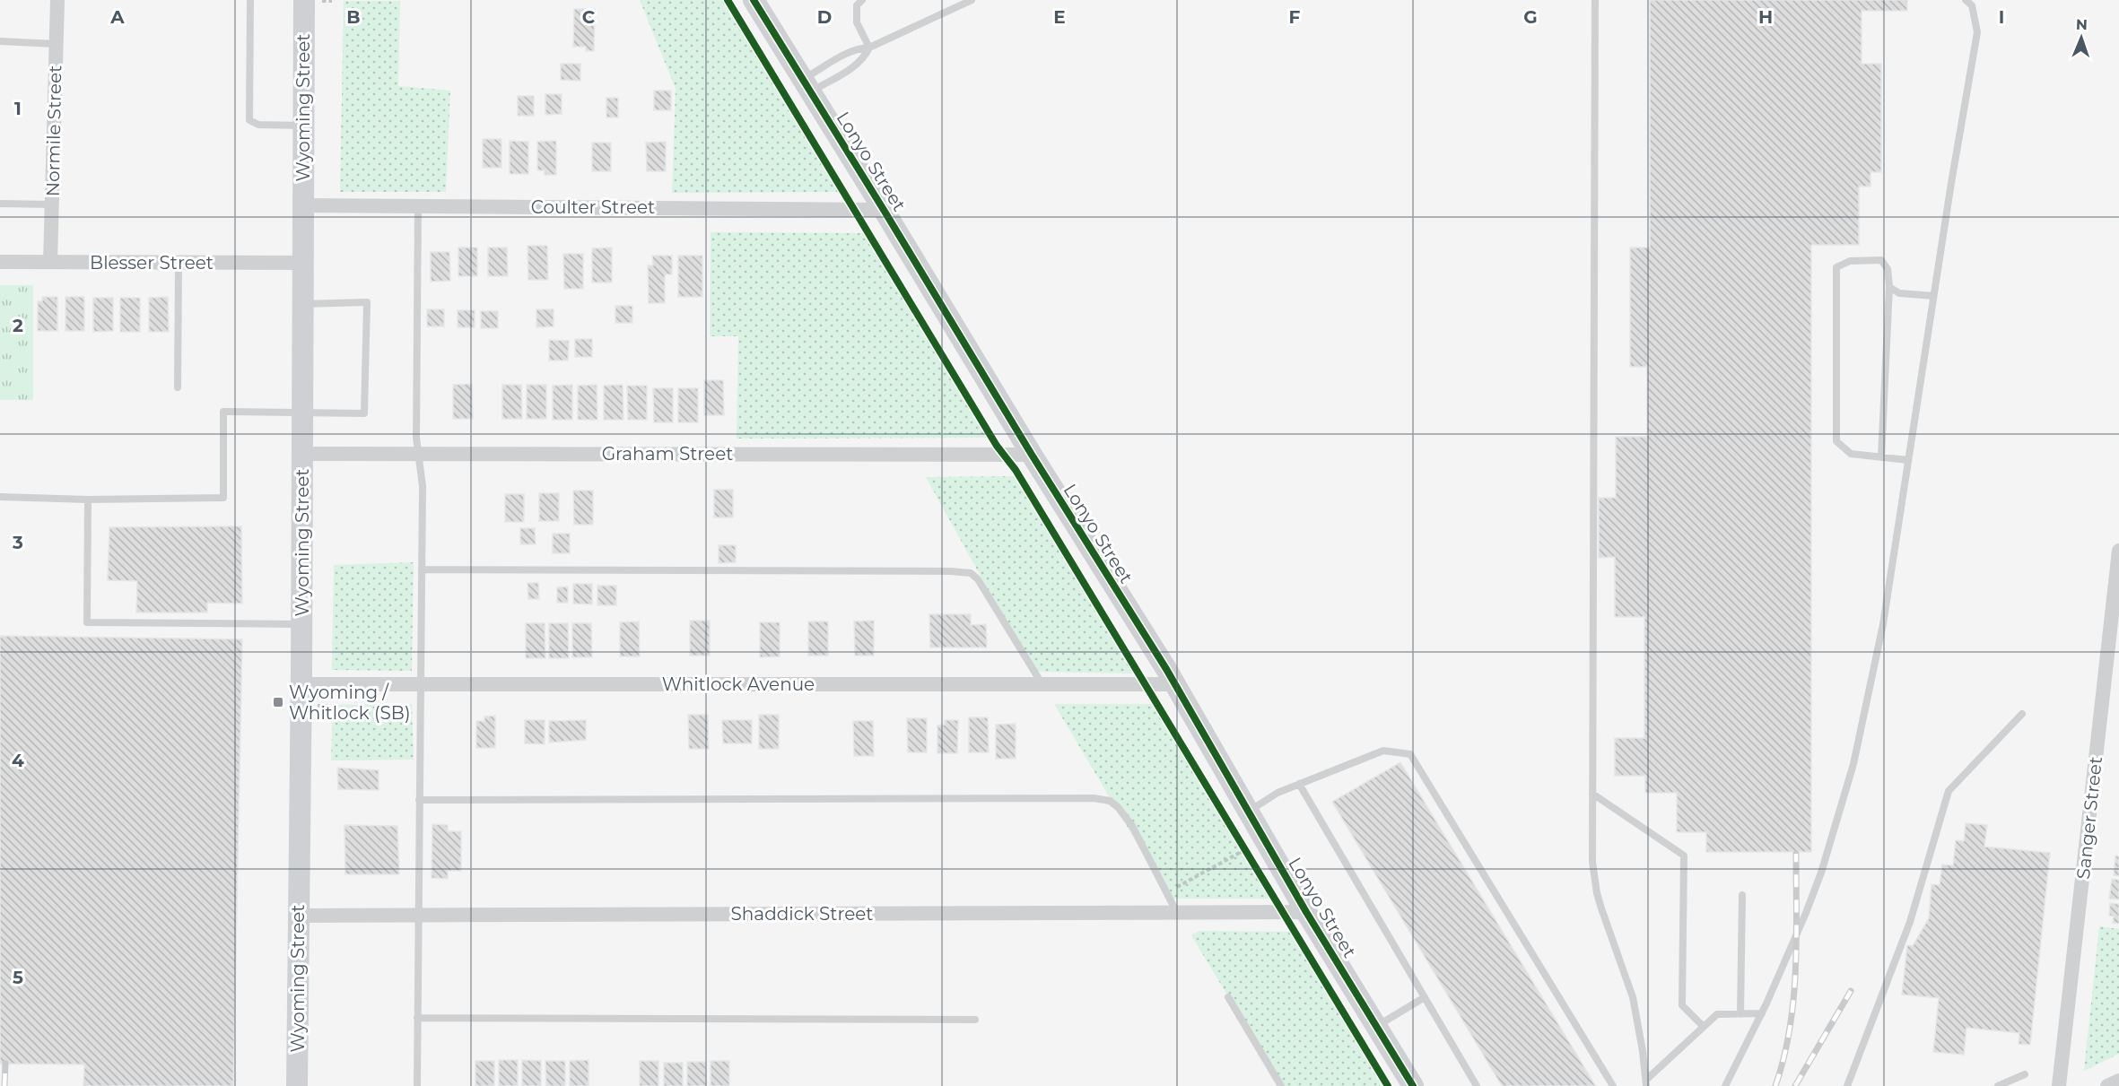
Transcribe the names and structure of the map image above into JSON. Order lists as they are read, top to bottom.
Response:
{
  "streets": {
    "street": [
      "Wyoming Street",
      "Normile Street",
      "Lonyo Street",
      "Coulter Street",
      "Blesser Street",
      "Graham Street",
      "Whitlock Avenue",
      "Sanger Street",
      "Shaddick Street"
    ]
  },
  "crossings": [
    ["Wyoming Street", "Coulter Street"],
    ["Wyoming Street", "Blesser Street"],
    ["Wyoming Street", "Graham Street"],
    ["Wyoming Street", "Whitlock Avenue"],
    ["Wyoming Street", "Shaddick Street"],
    ["Normile Street", "Blesser Street"],
    ["Lonyo Street", "Coulter Street"],
    ["Lonyo Street", "Graham Street"],
    ["Lonyo Street", "Whitlock Avenue"],
    ["Lonyo Street", "Shaddick Street"]
  ],
  "places": {
    "transit": ["Wyoming / Whitlock (SB)"]
  },
  "north": "top",
  "grid": {
    "columns": [
      "A",
      "B",
      "C",
      "D",
      "E",
      "F",
      "G",
      "H",
      "I"
    ],
    "rows": [
      "1",
      "2",
      "3",
      "4",
      "5"
    ]
  }
}
